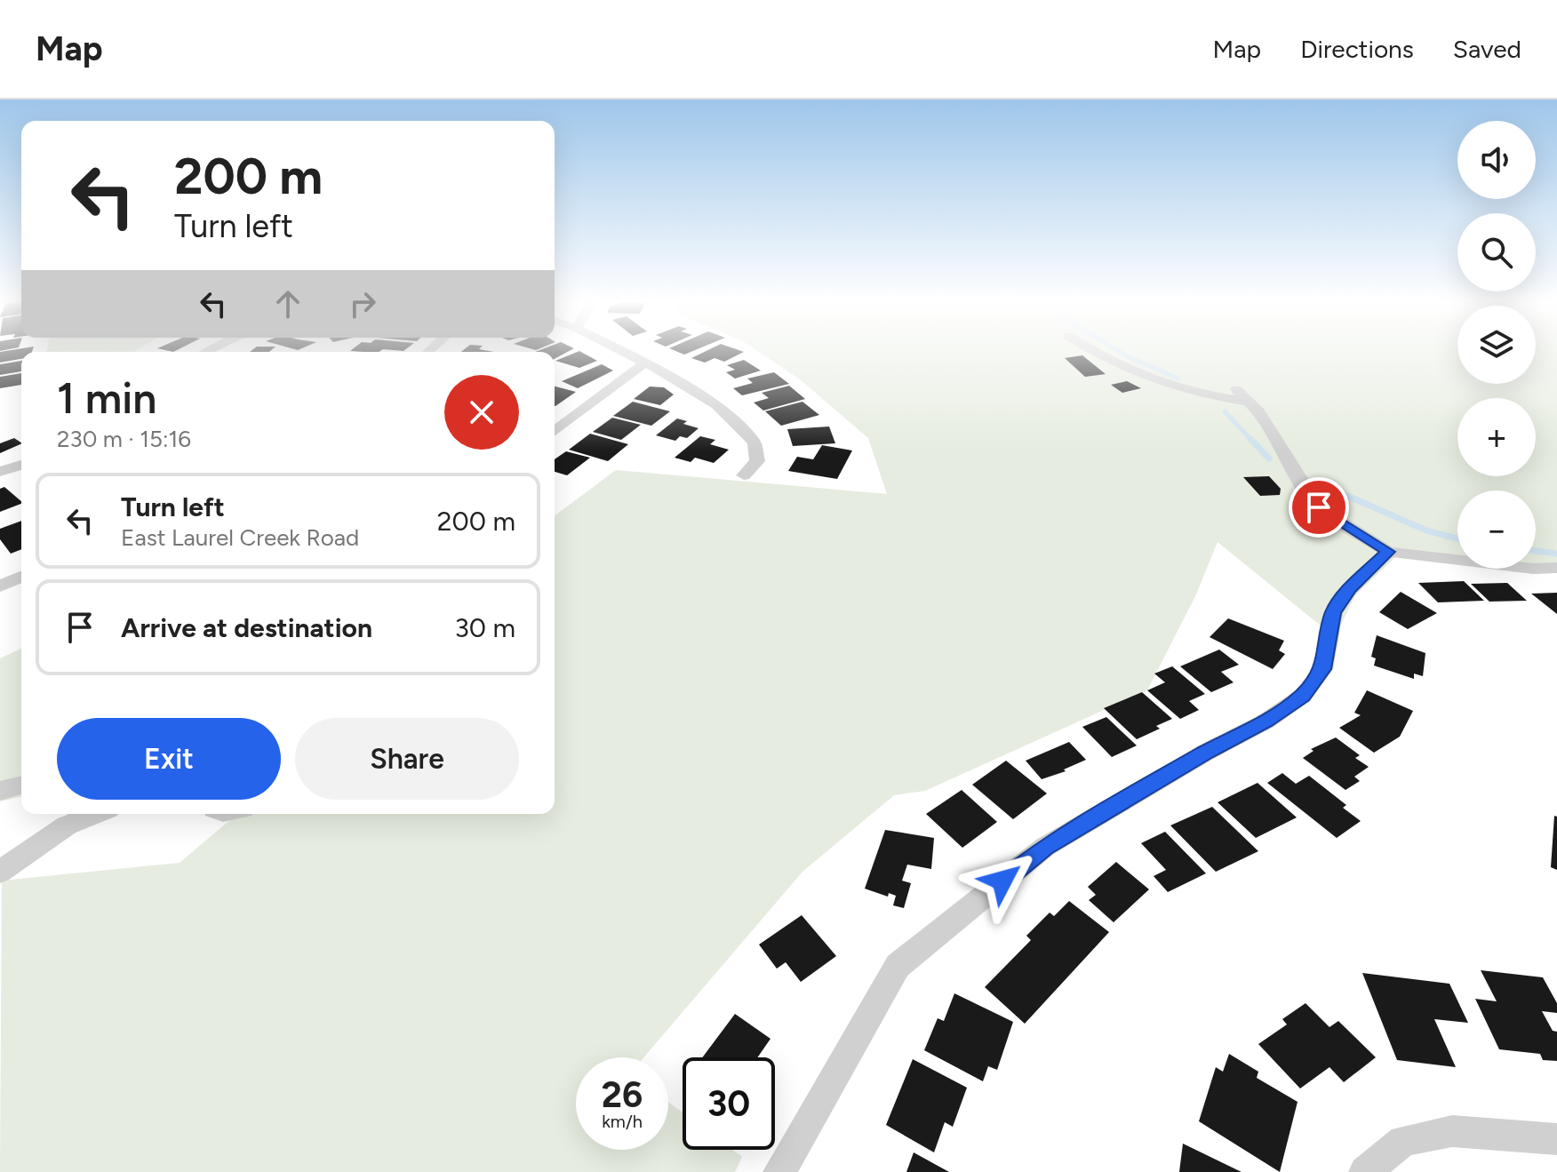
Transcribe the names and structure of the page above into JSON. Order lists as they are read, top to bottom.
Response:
{
  "page": {
    "header": "Map",
    "nav": ["Map", "Directions", "Saved"],
    "map_buttons": ["+", "−"],
    "turn": ["200 m", "Turn left"],
    "heading": ["1 min", "230 m · 15:16"],
    "list": [
      {
        "name": "Turn left",
        "note": "East Laurel Creek Road",
        "value": "200 m"
      },
      {
        "name": "Arrive at destination",
        "value": "30 m"
      }
    ],
    "buttons": ["Exit", "Share"],
    "speed": "26 km/h",
    "limit": "30"
  }
}
